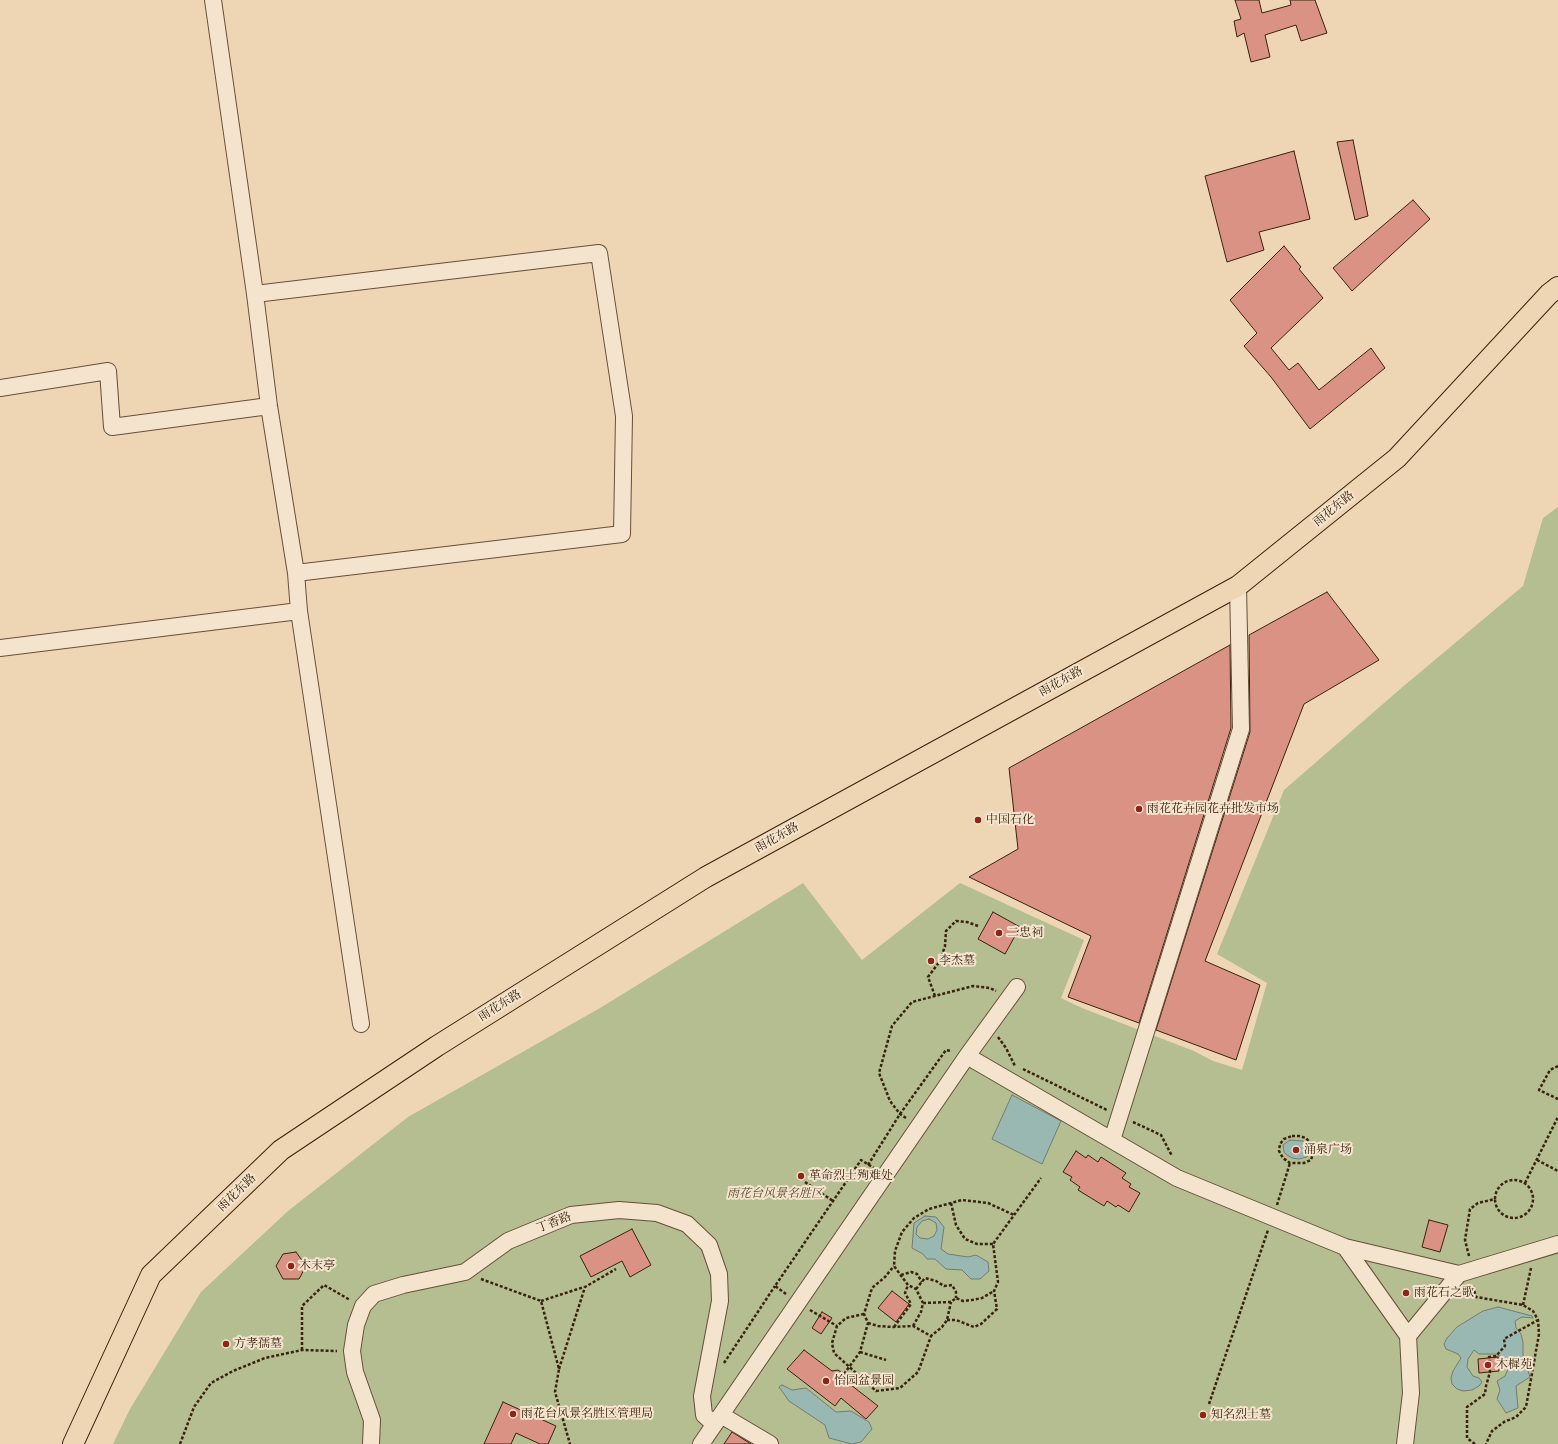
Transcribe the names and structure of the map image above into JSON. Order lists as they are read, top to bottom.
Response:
{
  "streets": {
    "main road": ["雨花东路"],
    "street": ["丁香路"]
  },
  "parks": ["雨花台风景名胜区"],
  "places": [
    "雨花花卉园花卉批发市场",
    "中国石化",
    "二忠祠",
    "李杰墓",
    "涌泉广场",
    "革命烈士殉难处",
    "木末亭",
    "雨花石之歌",
    "方孝孺墓",
    "木樨苑",
    "怡园盆景园",
    "雨花台风景名胜区管理局",
    "知名烈士墓"
  ]
}
